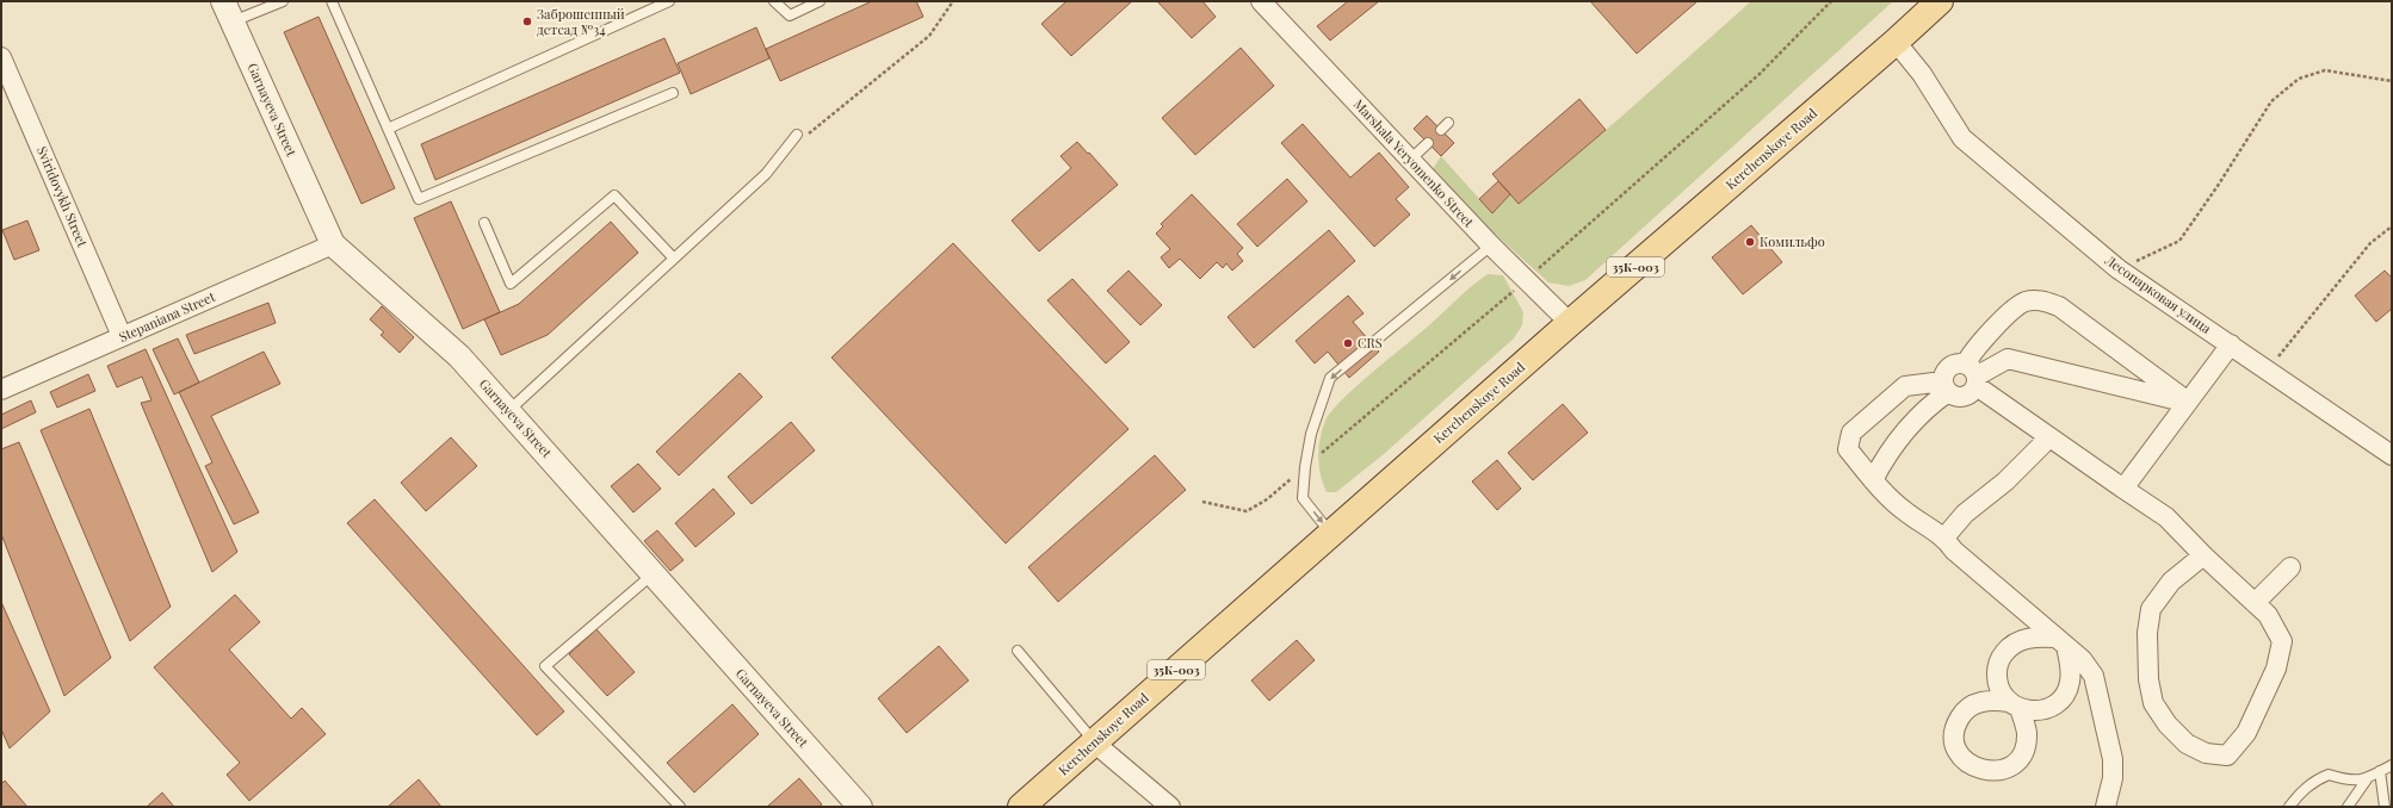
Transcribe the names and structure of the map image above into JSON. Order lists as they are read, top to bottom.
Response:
{
  "streets": {
    "main road": ["Kerchenskoye Road", "35К-003"],
    "street": [
      "Garnayeva Street",
      "Marshala Yeryomenko Street",
      "Sviridovykh Street",
      "Лесопарковая улица",
      "Stepaniana Street"
    ]
  },
  "crossings": [
    ["Garnayeva Street", "Stepaniana Street"],
    ["Kerchenskoye Road", "Marshala Yeryomenko Street"],
    ["Kerchenskoye Road", "Лесопарковая улица"],
    ["Sviridovykh Street", "Stepaniana Street"]
  ],
  "places": ["Заброшенный детсад №34", "Комильфо", "CRS"]
}
